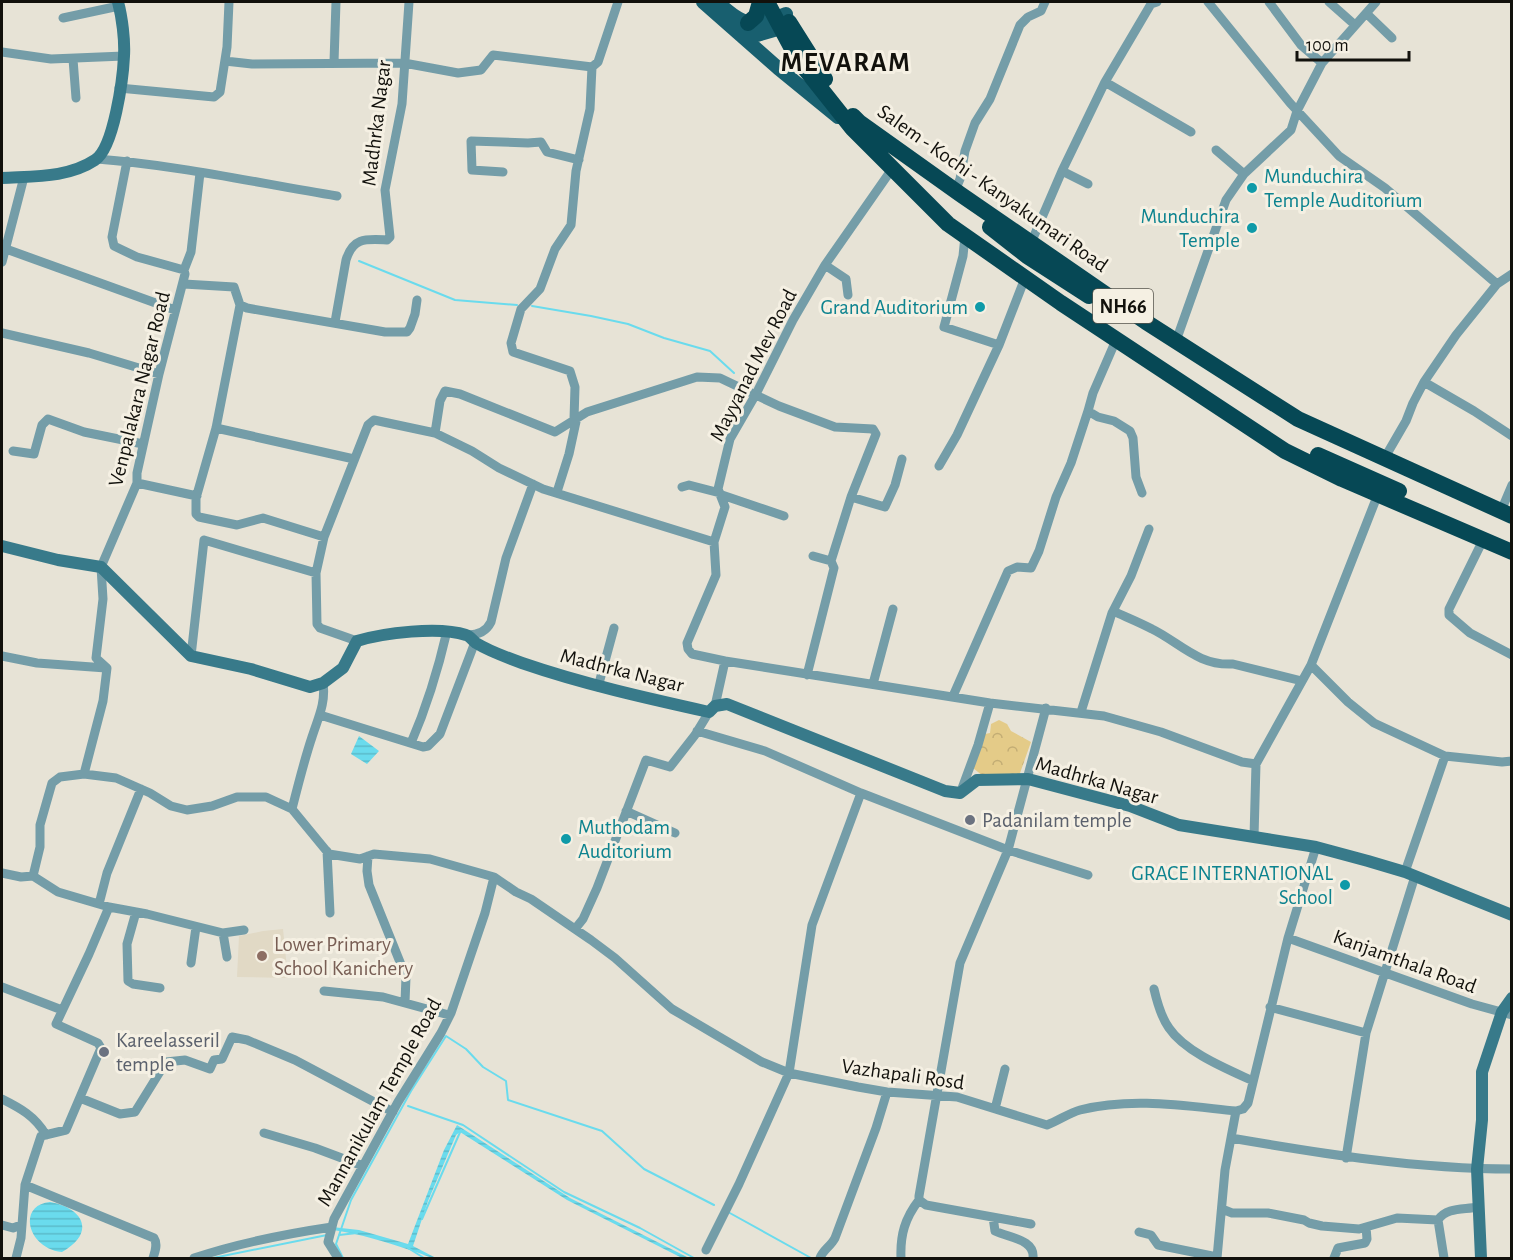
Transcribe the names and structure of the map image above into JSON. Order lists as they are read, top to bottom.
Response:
{
  "streets": {
    "highway": ["Salem - Kochi - Kanyakumari Road", "NH66"],
    "street": [
      "Madhrka Nagar",
      "Mayyanad Mev Road",
      "Venpalakara Nagar Road",
      "Kanjamthala Road",
      "Vazhapali Rosd",
      "Mannanikulam Temple Road"
    ]
  },
  "crossings": [
    ["Salem - Kochi - Kanyakumari Road", "Mayyanad Mev Road"]
  ],
  "districts": ["MEVARAM"],
  "places": [
    "Munduchira Temple Auditorium",
    "Munduchira Temple",
    "Grand Auditorium",
    "Padanilam temple",
    "Muthodam Auditorium",
    "GRACE INTERNATIONAL School",
    "Lower Primary School Kanichery",
    "Kareelasseril temple"
  ],
  "scale_bar": "100 m"
}
